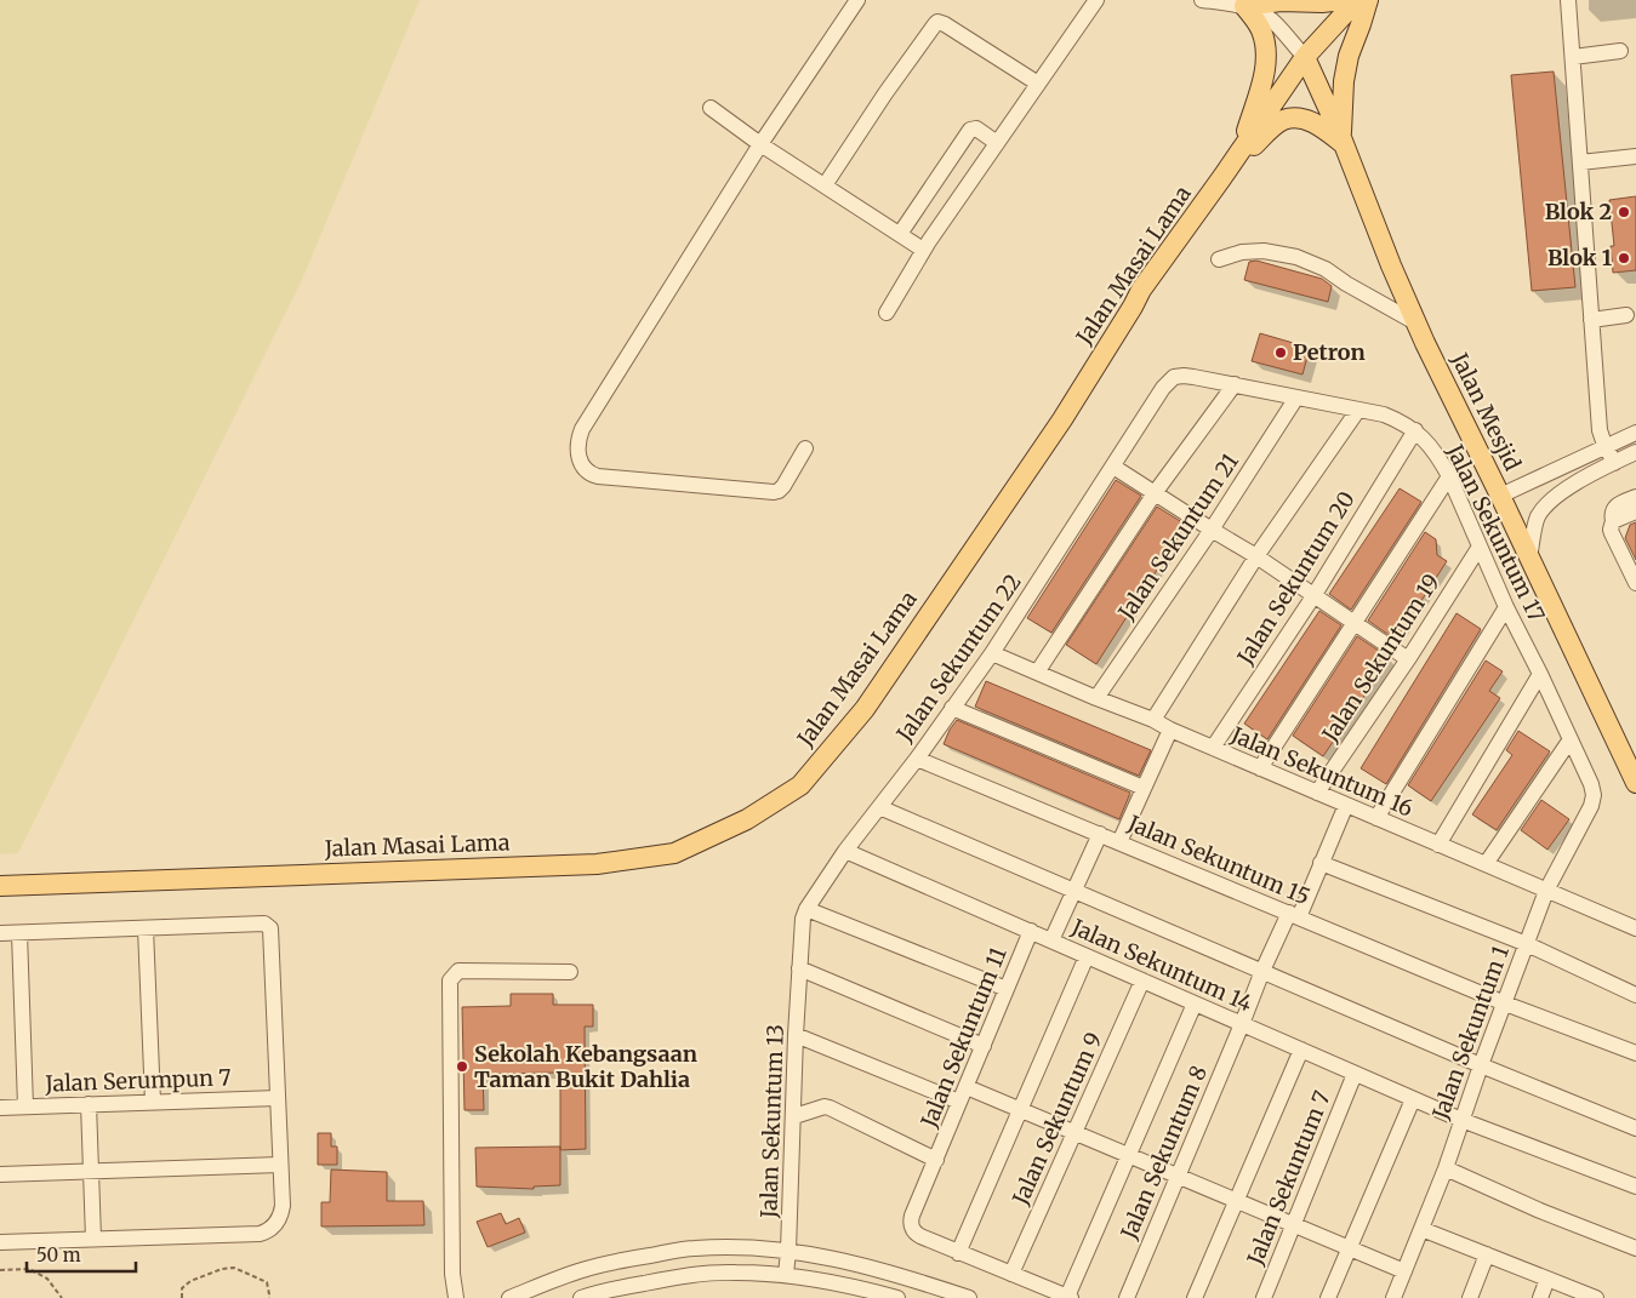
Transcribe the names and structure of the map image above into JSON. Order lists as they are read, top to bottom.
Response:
{
  "streets": {
    "main road": ["Jalan Masai Lama", "Jalan Mesjid"],
    "street": [
      "Jalan Sekuntum 17",
      "Jalan Sekuntum 21",
      "Jalan Sekuntum 20",
      "Jalan Sekuntum 22",
      "Jalan Sekuntum 19",
      "Jalan Sekuntum 16",
      "Jalan Sekuntum 15",
      "Jalan Sekuntum 14",
      "Jalan Sekuntum 1",
      "Jalan Sekuntum 11",
      "Jalan Serumpun 7",
      "Jalan Sekuntum 9",
      "Jalan Sekuntum 13",
      "Jalan Sekuntum 8",
      "Jalan Sekuntum 7"
    ]
  },
  "crossings": [
    ["Jalan Masai Lama", "Jalan Mesjid"],
    ["Jalan Sekuntum 17", "Jalan Sekuntum 21"],
    ["Jalan Sekuntum 17", "Jalan Sekuntum 20"],
    ["Jalan Sekuntum 17", "Jalan Sekuntum 22"],
    ["Jalan Sekuntum 17", "Jalan Sekuntum 19"],
    ["Jalan Sekuntum 17", "Jalan Sekuntum 1"],
    ["Jalan Sekuntum 21", "Jalan Sekuntum 16"],
    ["Jalan Sekuntum 20", "Jalan Sekuntum 16"],
    ["Jalan Sekuntum 22", "Jalan Sekuntum 16"],
    ["Jalan Sekuntum 22", "Jalan Sekuntum 15"],
    ["Jalan Sekuntum 22", "Jalan Sekuntum 14"],
    ["Jalan Sekuntum 22", "Jalan Sekuntum 13"],
    ["Jalan Sekuntum 19", "Jalan Sekuntum 16"],
    ["Jalan Sekuntum 16", "Jalan Sekuntum 1"],
    ["Jalan Sekuntum 16", "Jalan Sekuntum 8"],
    ["Jalan Sekuntum 15", "Jalan Sekuntum 1"],
    ["Jalan Sekuntum 15", "Jalan Sekuntum 8"],
    ["Jalan Sekuntum 14", "Jalan Sekuntum 1"],
    ["Jalan Sekuntum 14", "Jalan Sekuntum 11"],
    ["Jalan Sekuntum 14", "Jalan Sekuntum 9"],
    ["Jalan Sekuntum 14", "Jalan Sekuntum 8"],
    ["Jalan Sekuntum 14", "Jalan Sekuntum 7"],
    ["Jalan Sekuntum 11", "Jalan Sekuntum 13"]
  ],
  "places": [
    "Blok 2",
    "Blok 1",
    "Petron",
    "Sekolah Kebangsaan Taman Bukit Dahlia"
  ],
  "scale_bar": "50 m"
}
